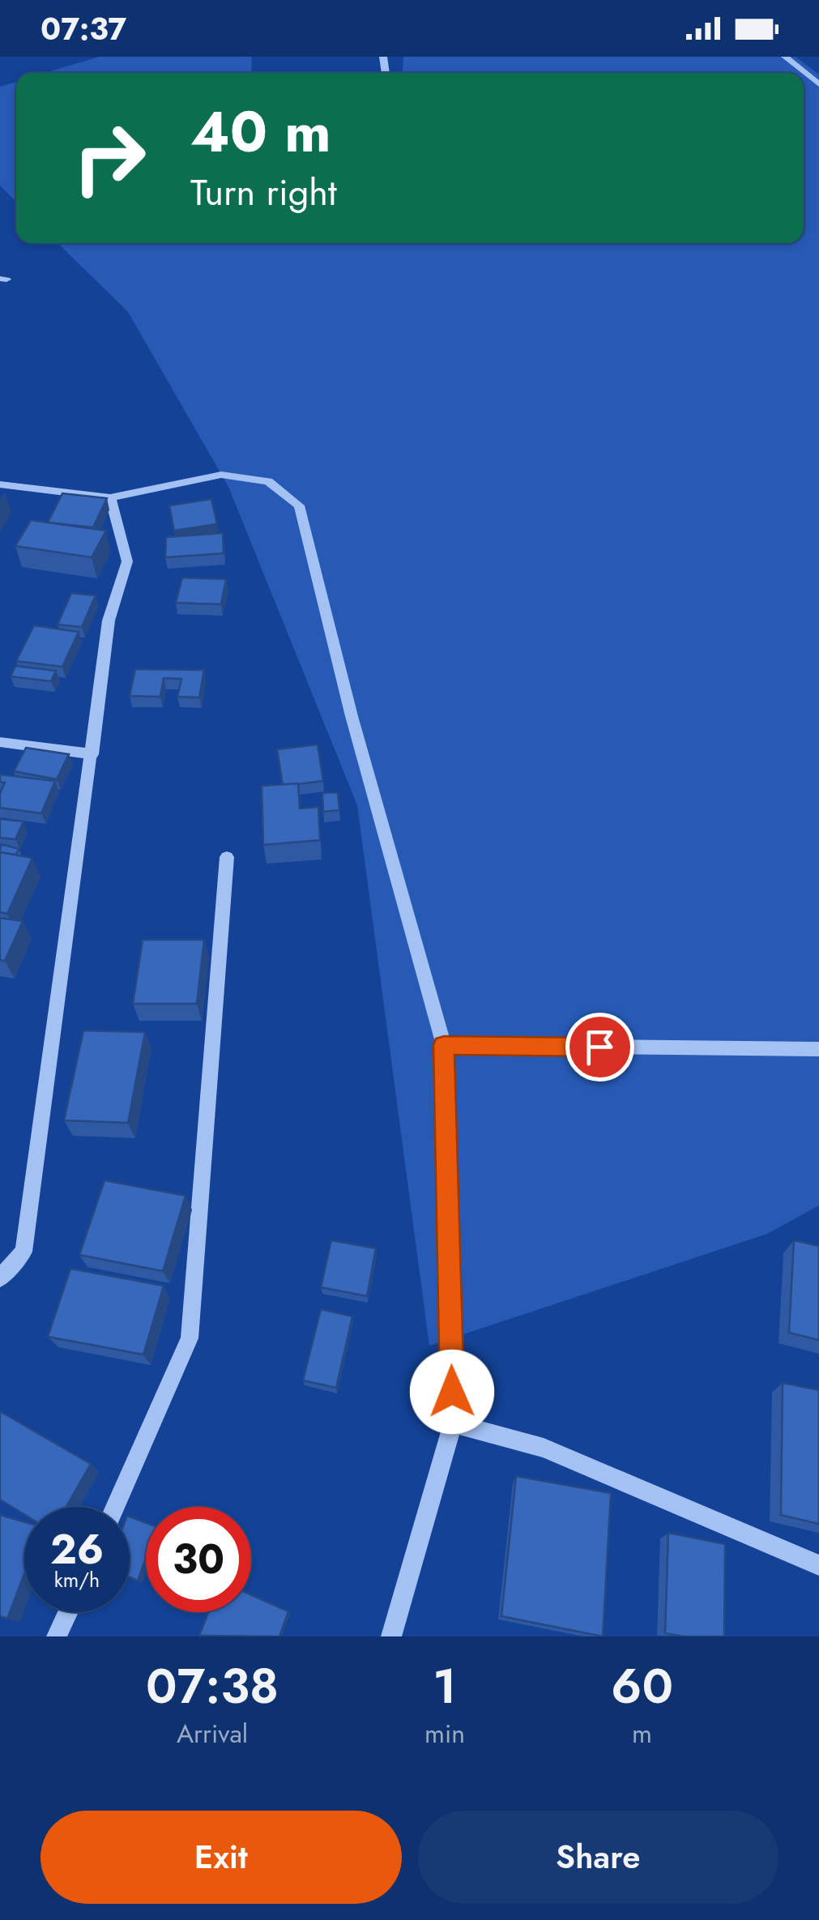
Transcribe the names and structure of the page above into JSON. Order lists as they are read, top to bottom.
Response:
{
  "page": {
    "status": "07:37",
    "turn": ["40 m", "Turn right"],
    "speed": "26 km/h",
    "limit": "30",
    "eta": [
      "07:38",
      "Arrival",
      "1",
      "min",
      "60",
      "m"
    ],
    "buttons": ["Exit", "Share"]
  }
}
